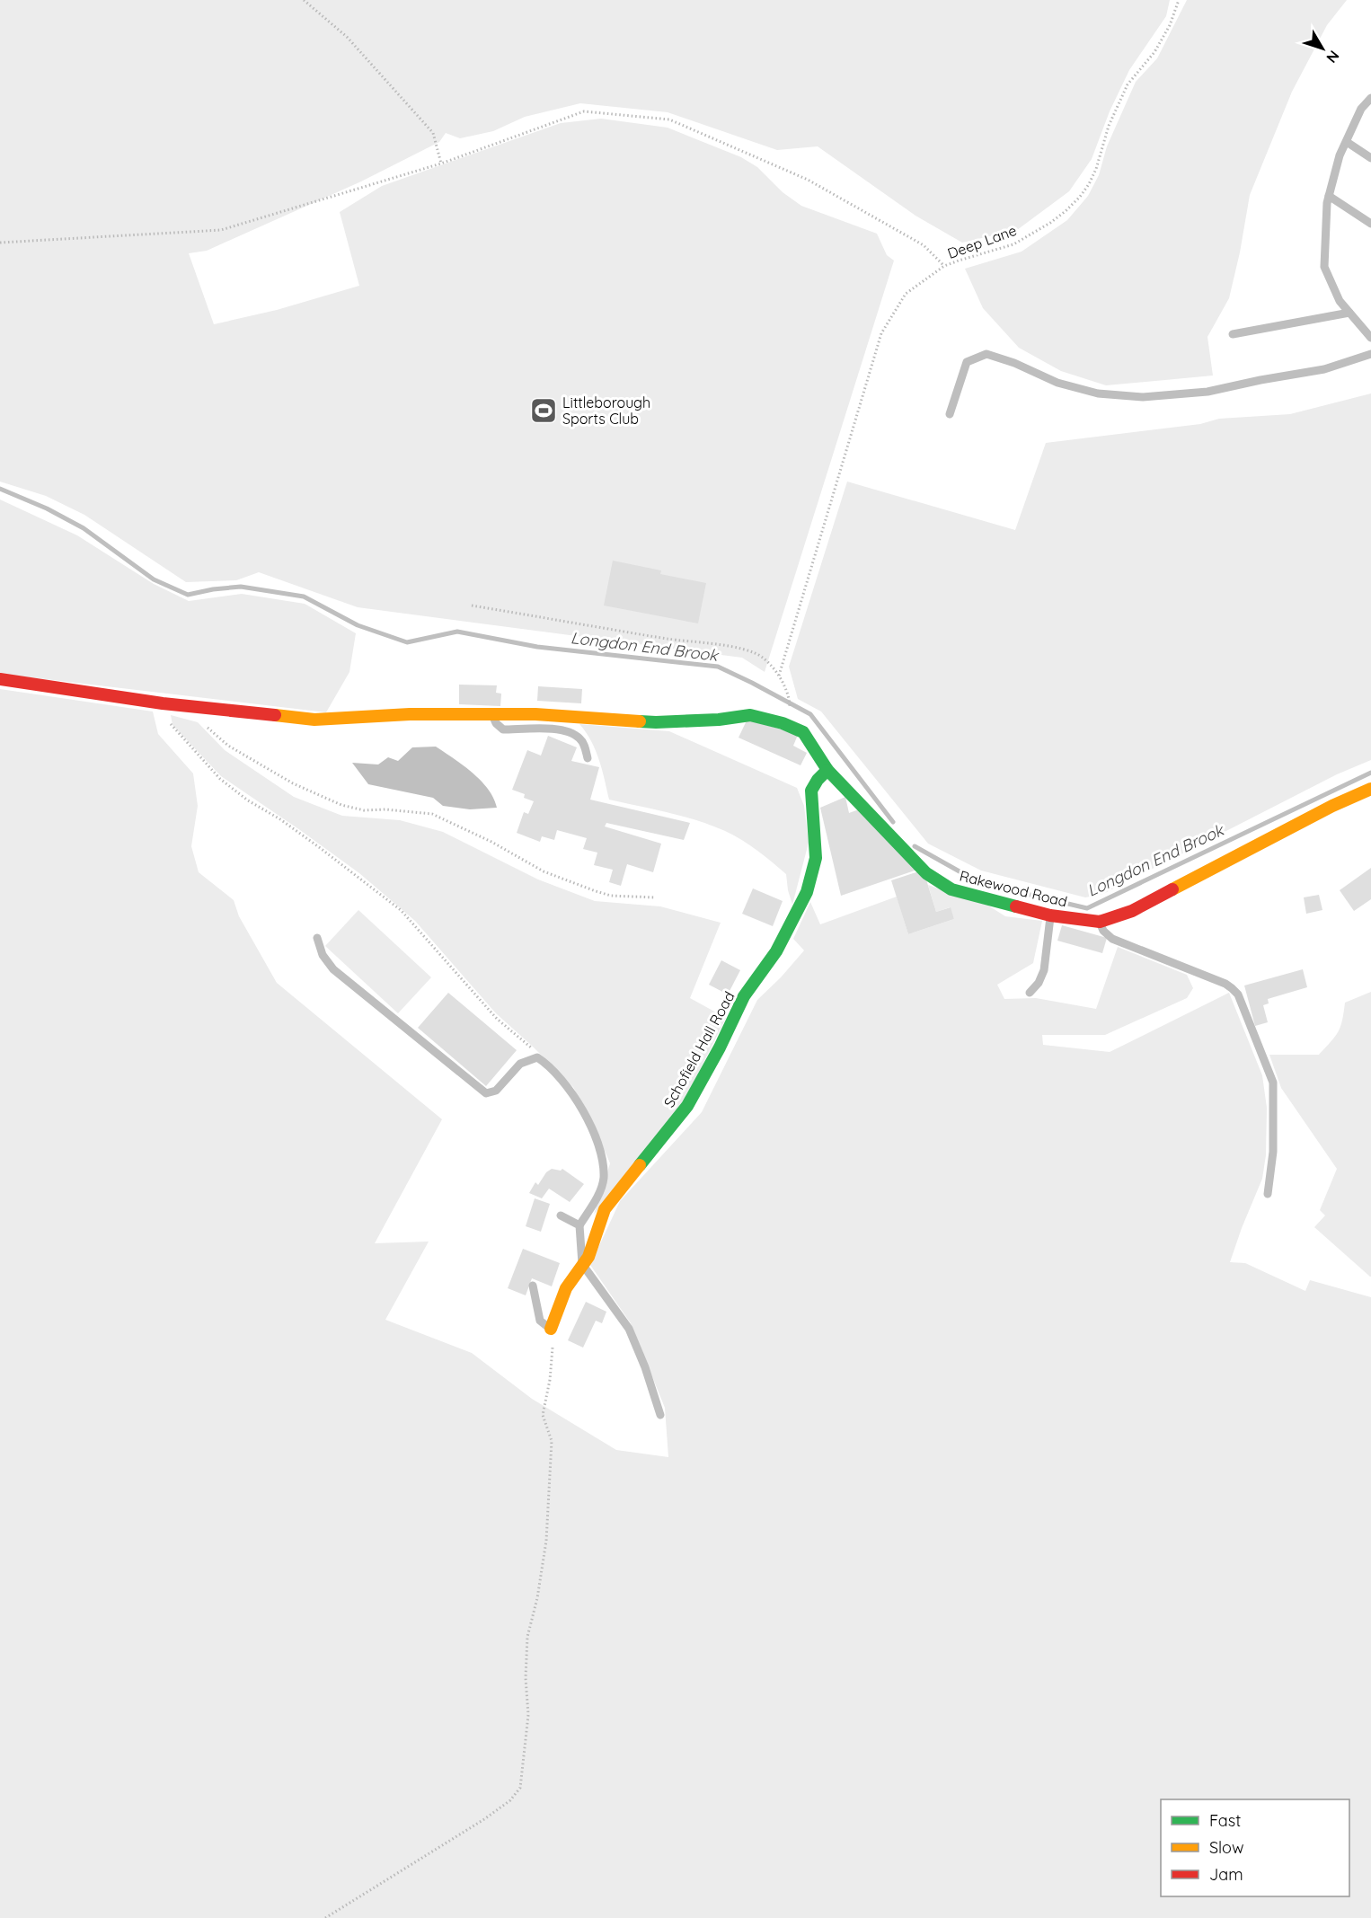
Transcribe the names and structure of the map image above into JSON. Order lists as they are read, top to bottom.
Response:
{
  "streets": {
    "street": ["Rakewood Road", "Schofield Hall Road"],
    "path": ["Deep Lane"]
  },
  "crossings": [
    ["Rakewood Road", "Schofield Hall Road"]
  ],
  "water": ["Longdon End Brook"],
  "places": {
    "sports": ["Littleborough Sports Club"]
  },
  "legend": ["Fast", "Slow", "Jam"],
  "north": "bottom right"
}
